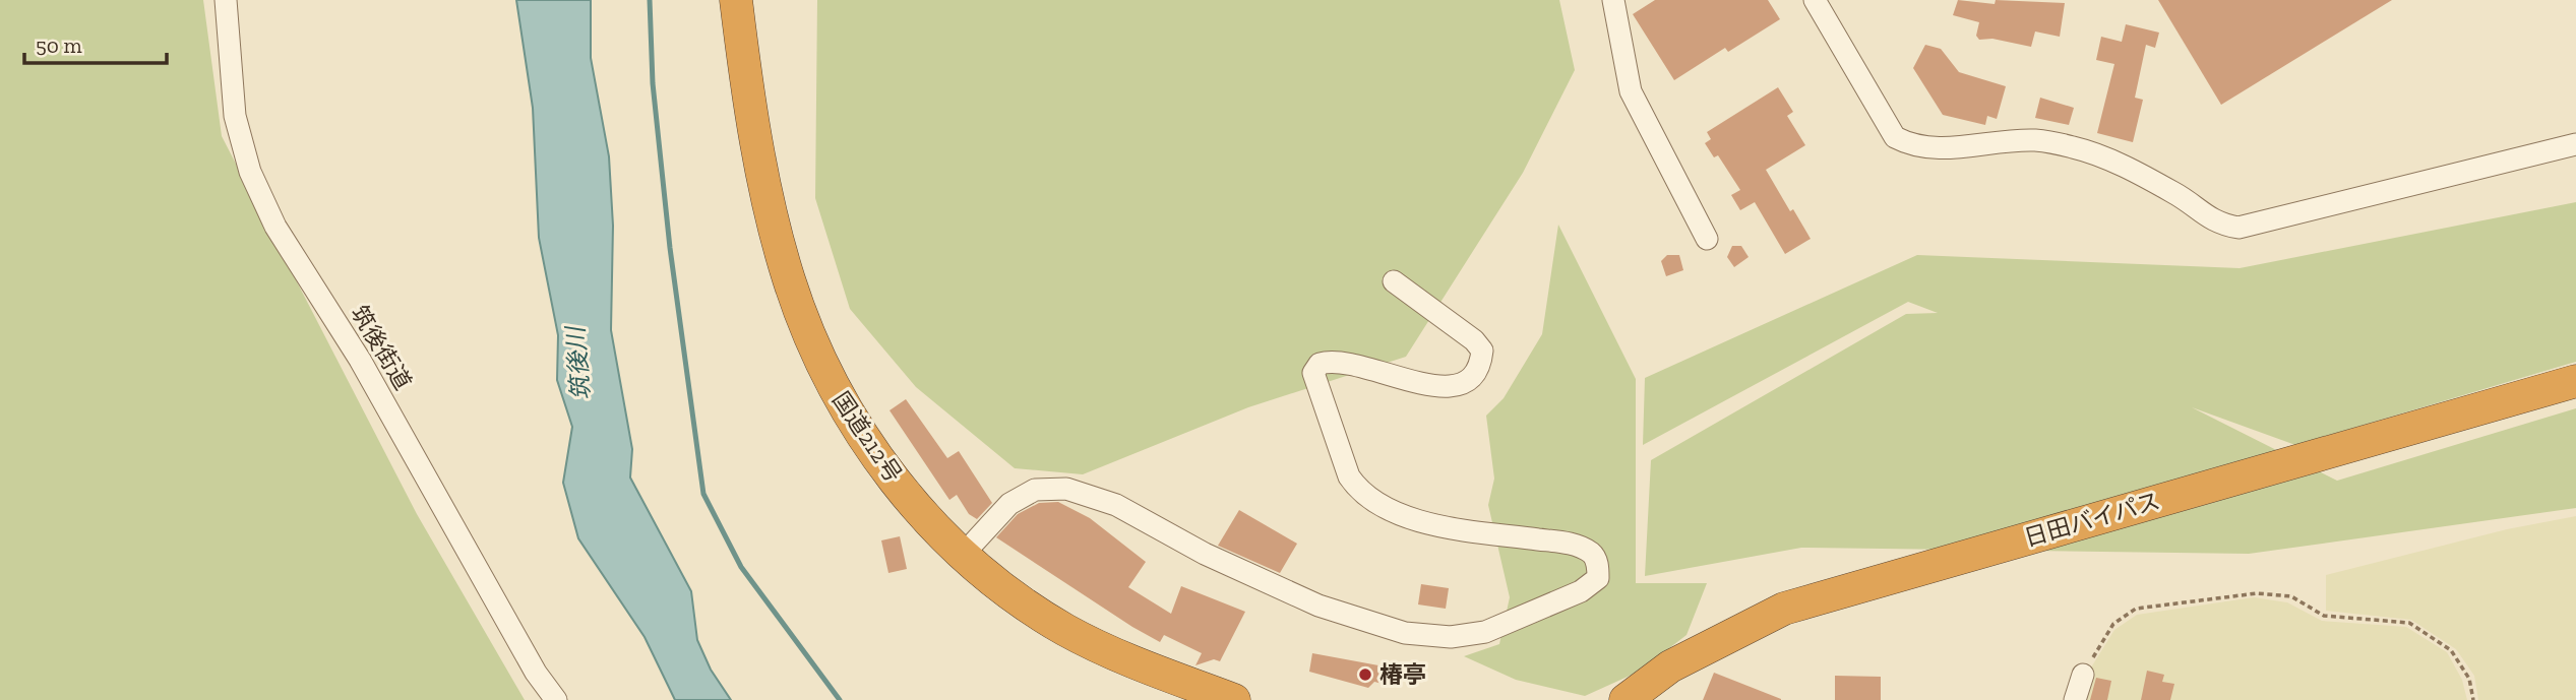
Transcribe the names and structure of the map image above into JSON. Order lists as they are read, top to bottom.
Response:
{
  "streets": {
    "highway": ["国道212号", "日田バイパス"],
    "street": ["筑後街道"]
  },
  "water": ["筑後川"],
  "places": ["椿亭"],
  "scale_bar": "50 m"
}
